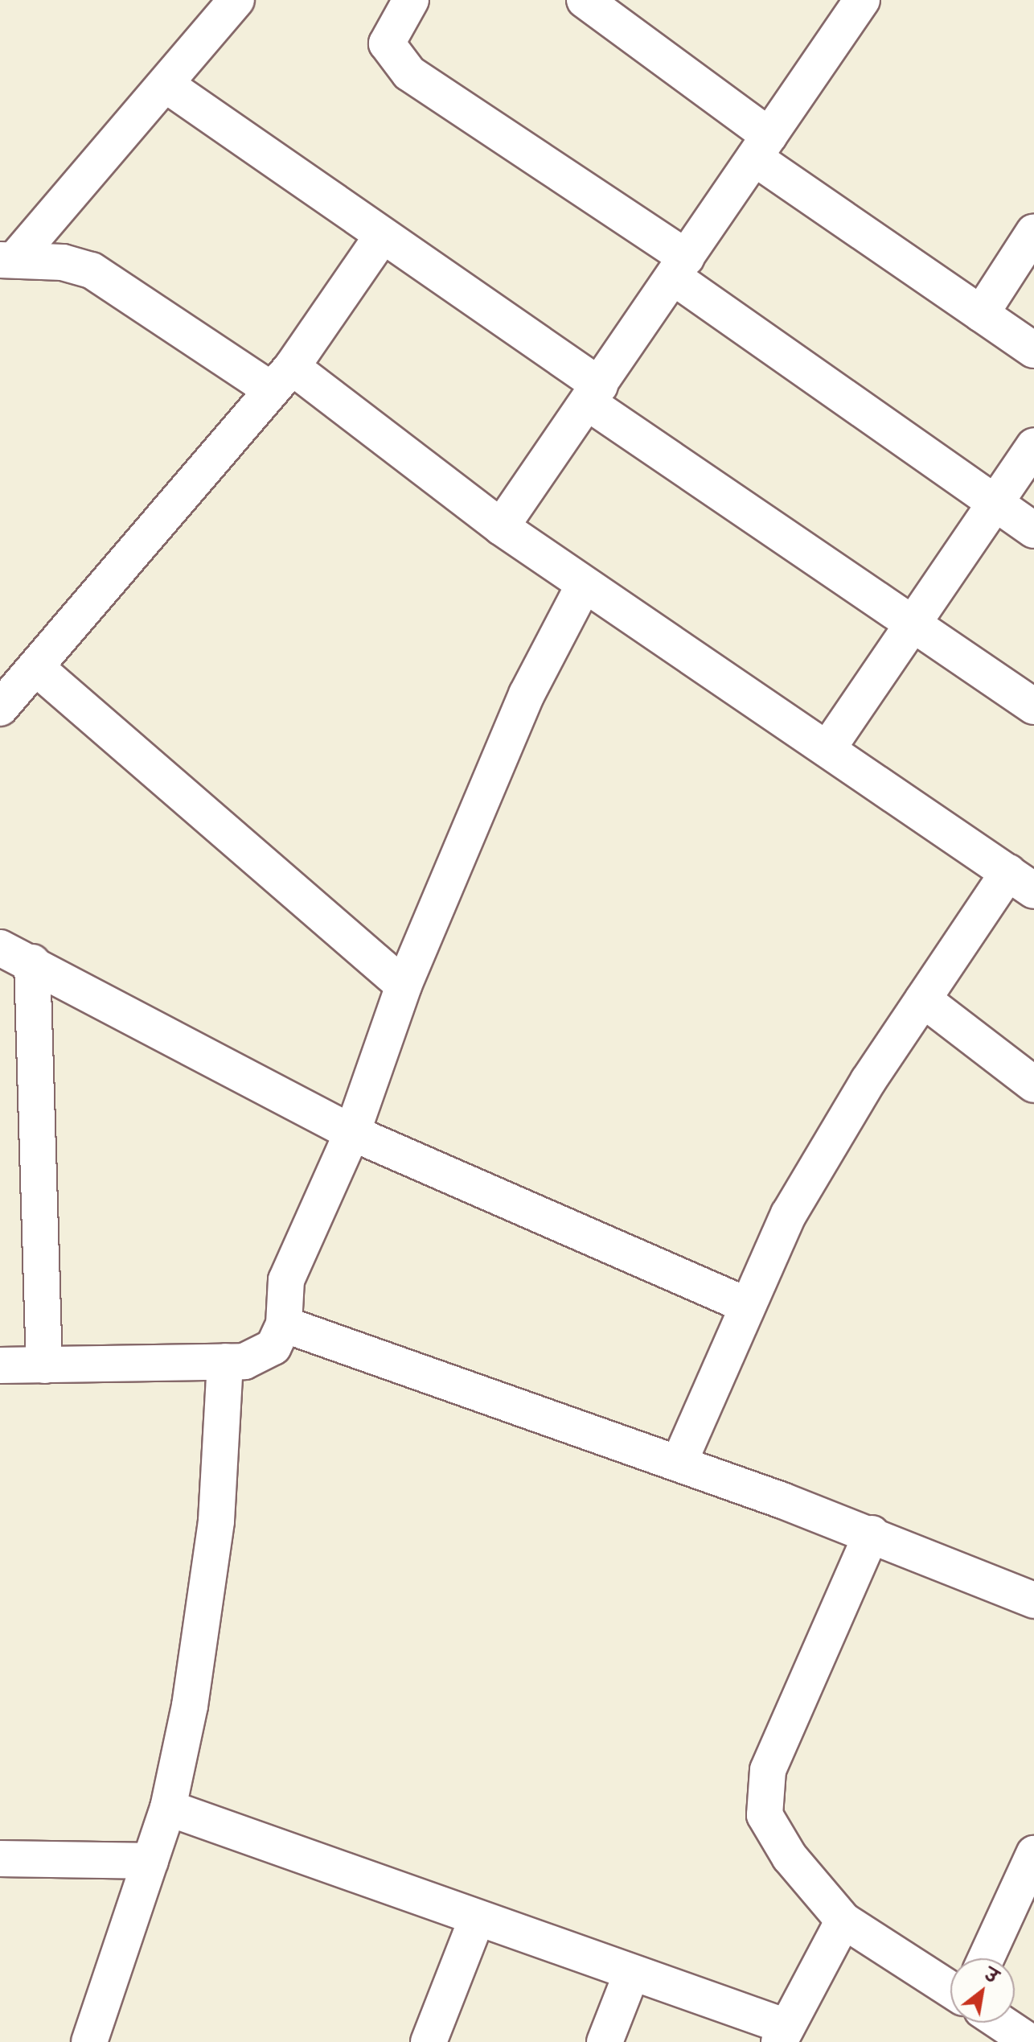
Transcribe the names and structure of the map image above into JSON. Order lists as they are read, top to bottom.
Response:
{
  "north": "top right"
}
